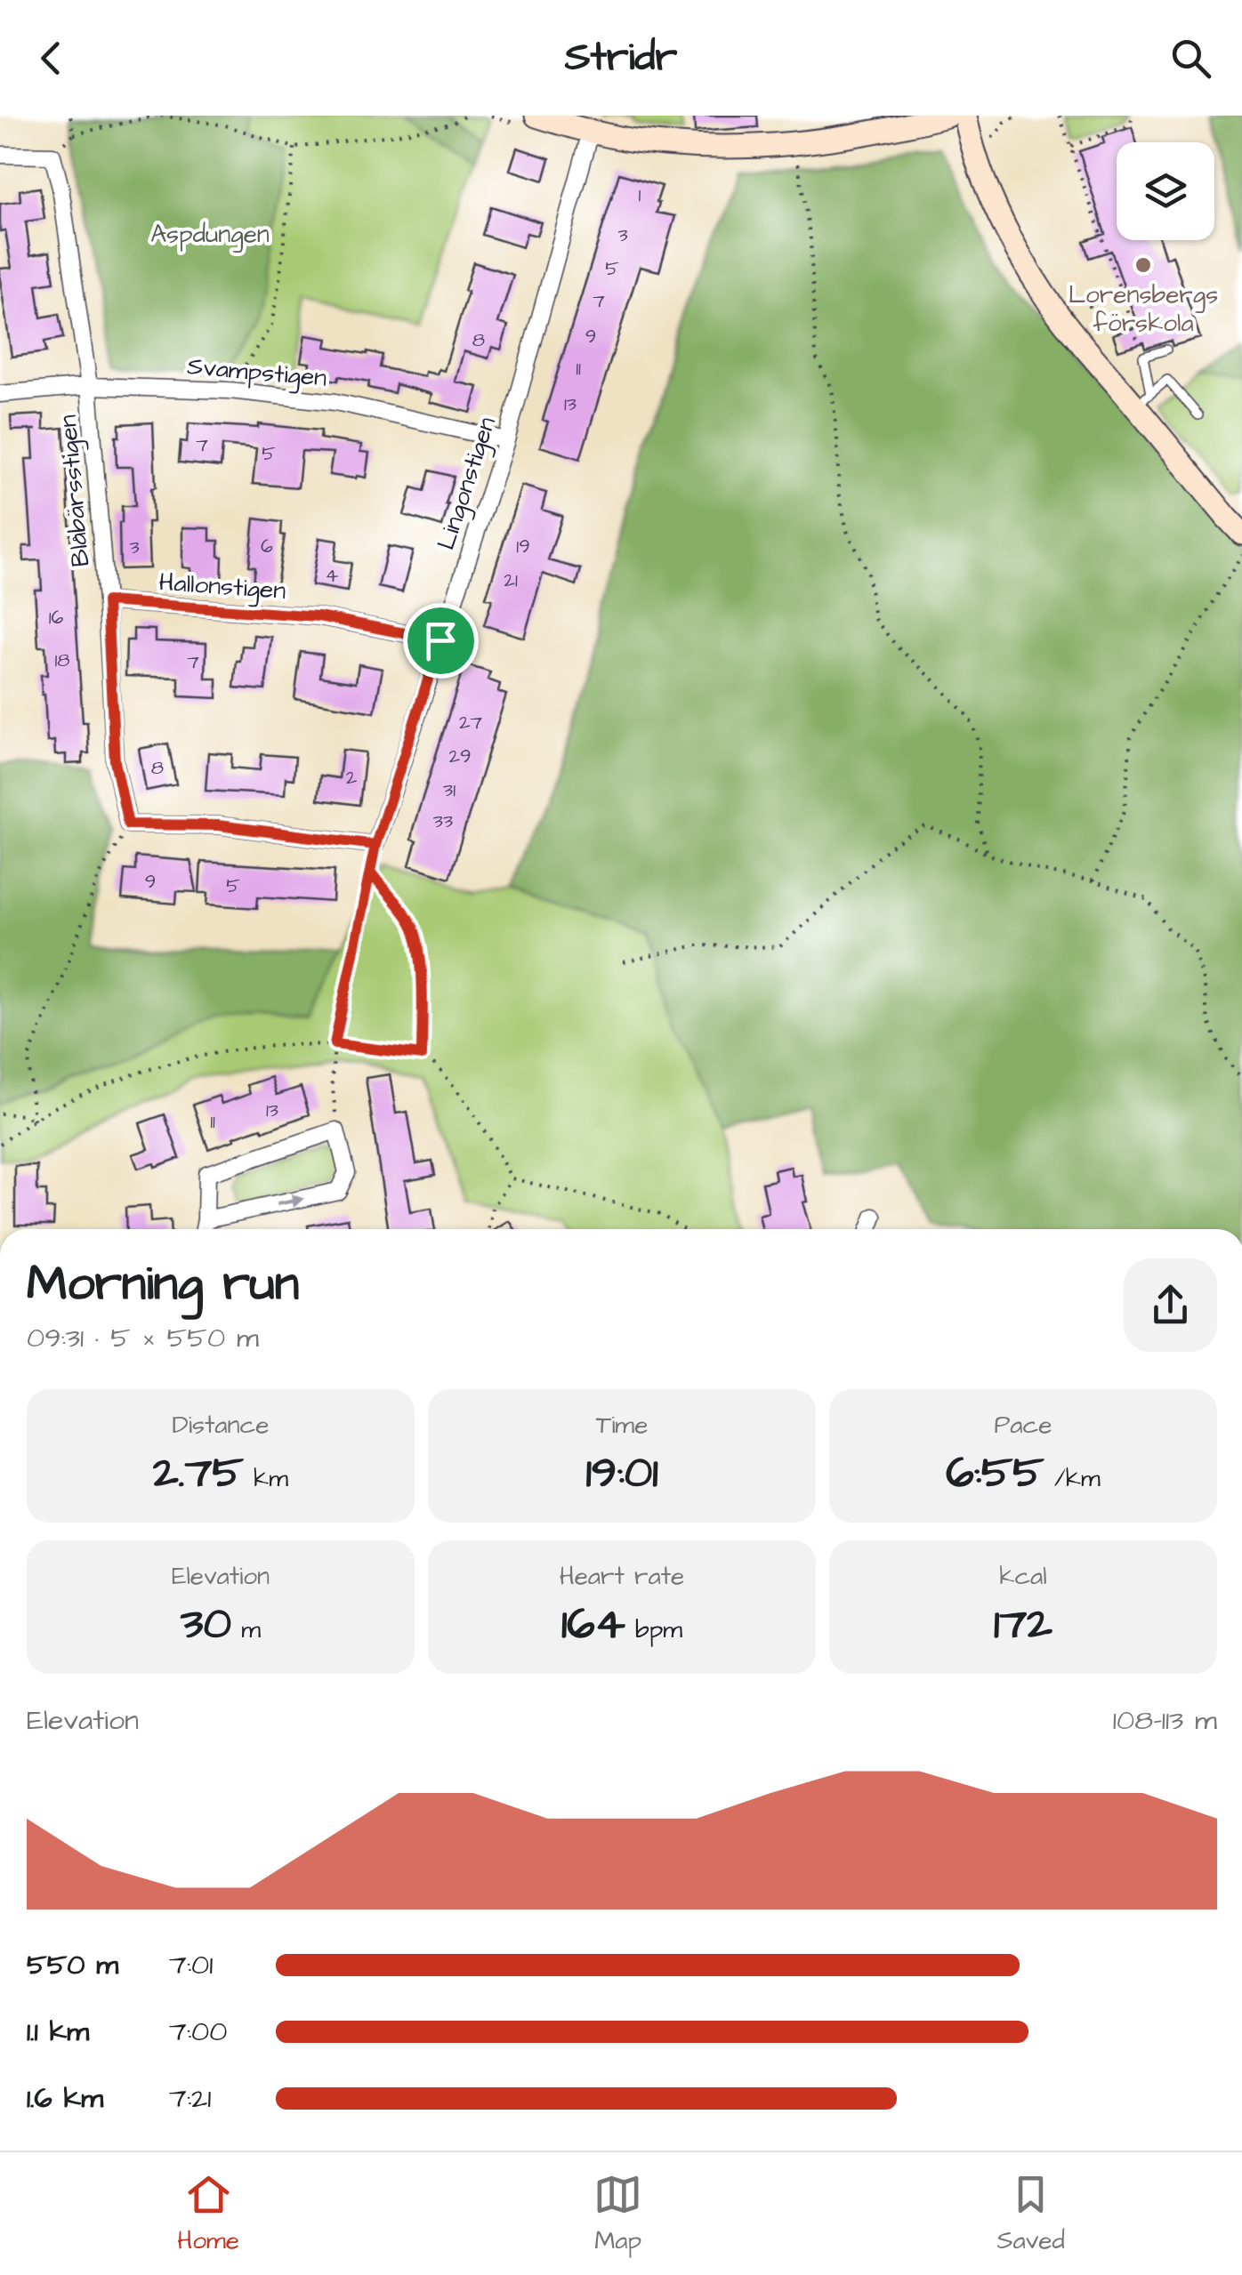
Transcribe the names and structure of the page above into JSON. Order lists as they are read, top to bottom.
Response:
{
  "streets": {
    "street": [
      "Svampstigen",
      "Lingonstigen",
      "Blåbärsstigen",
      "Hallonstigen"
    ]
  },
  "crossings": [
    ["Svampstigen", "Lingonstigen"],
    ["Svampstigen", "Blåbärsstigen"],
    ["Lingonstigen", "Hallonstigen"],
    ["Blåbärsstigen", "Hallonstigen"]
  ],
  "parks": ["Aspdungen"],
  "places": ["Lorensbergs förskola"],
  "house_numbers": [
    "1",
    "3",
    "5",
    "7",
    "9",
    "8",
    "11",
    "13",
    "7",
    "5",
    "6",
    "19",
    "3",
    "4",
    "21",
    "16",
    "18",
    "7",
    "27",
    "29",
    "8",
    "2",
    "31",
    "33",
    "9",
    "5",
    "13",
    "11"
  ],
  "page": {
    "header": "Stridr",
    "heading": ["Morning run", "09:31 · 5 × 550 m"],
    "stats": [
      ["Distance", "2.75 km"],
      ["Time", "19:01"],
      ["Pace", "6:55 /km"],
      ["Elevation", "30 m"],
      ["Heart rate", "164 bpm"],
      ["kcal", "172"]
    ],
    "chart": ["Elevation", "108–113 m"],
    "list": [
      {
        "name": "550 m",
        "note": "7:01"
      },
      {
        "name": "1.1 km",
        "note": "7:00"
      },
      {
        "name": "1.6 km",
        "note": "7:21"
      }
    ],
    "tabs": ["Home", "Map", "Saved"]
  }
}
